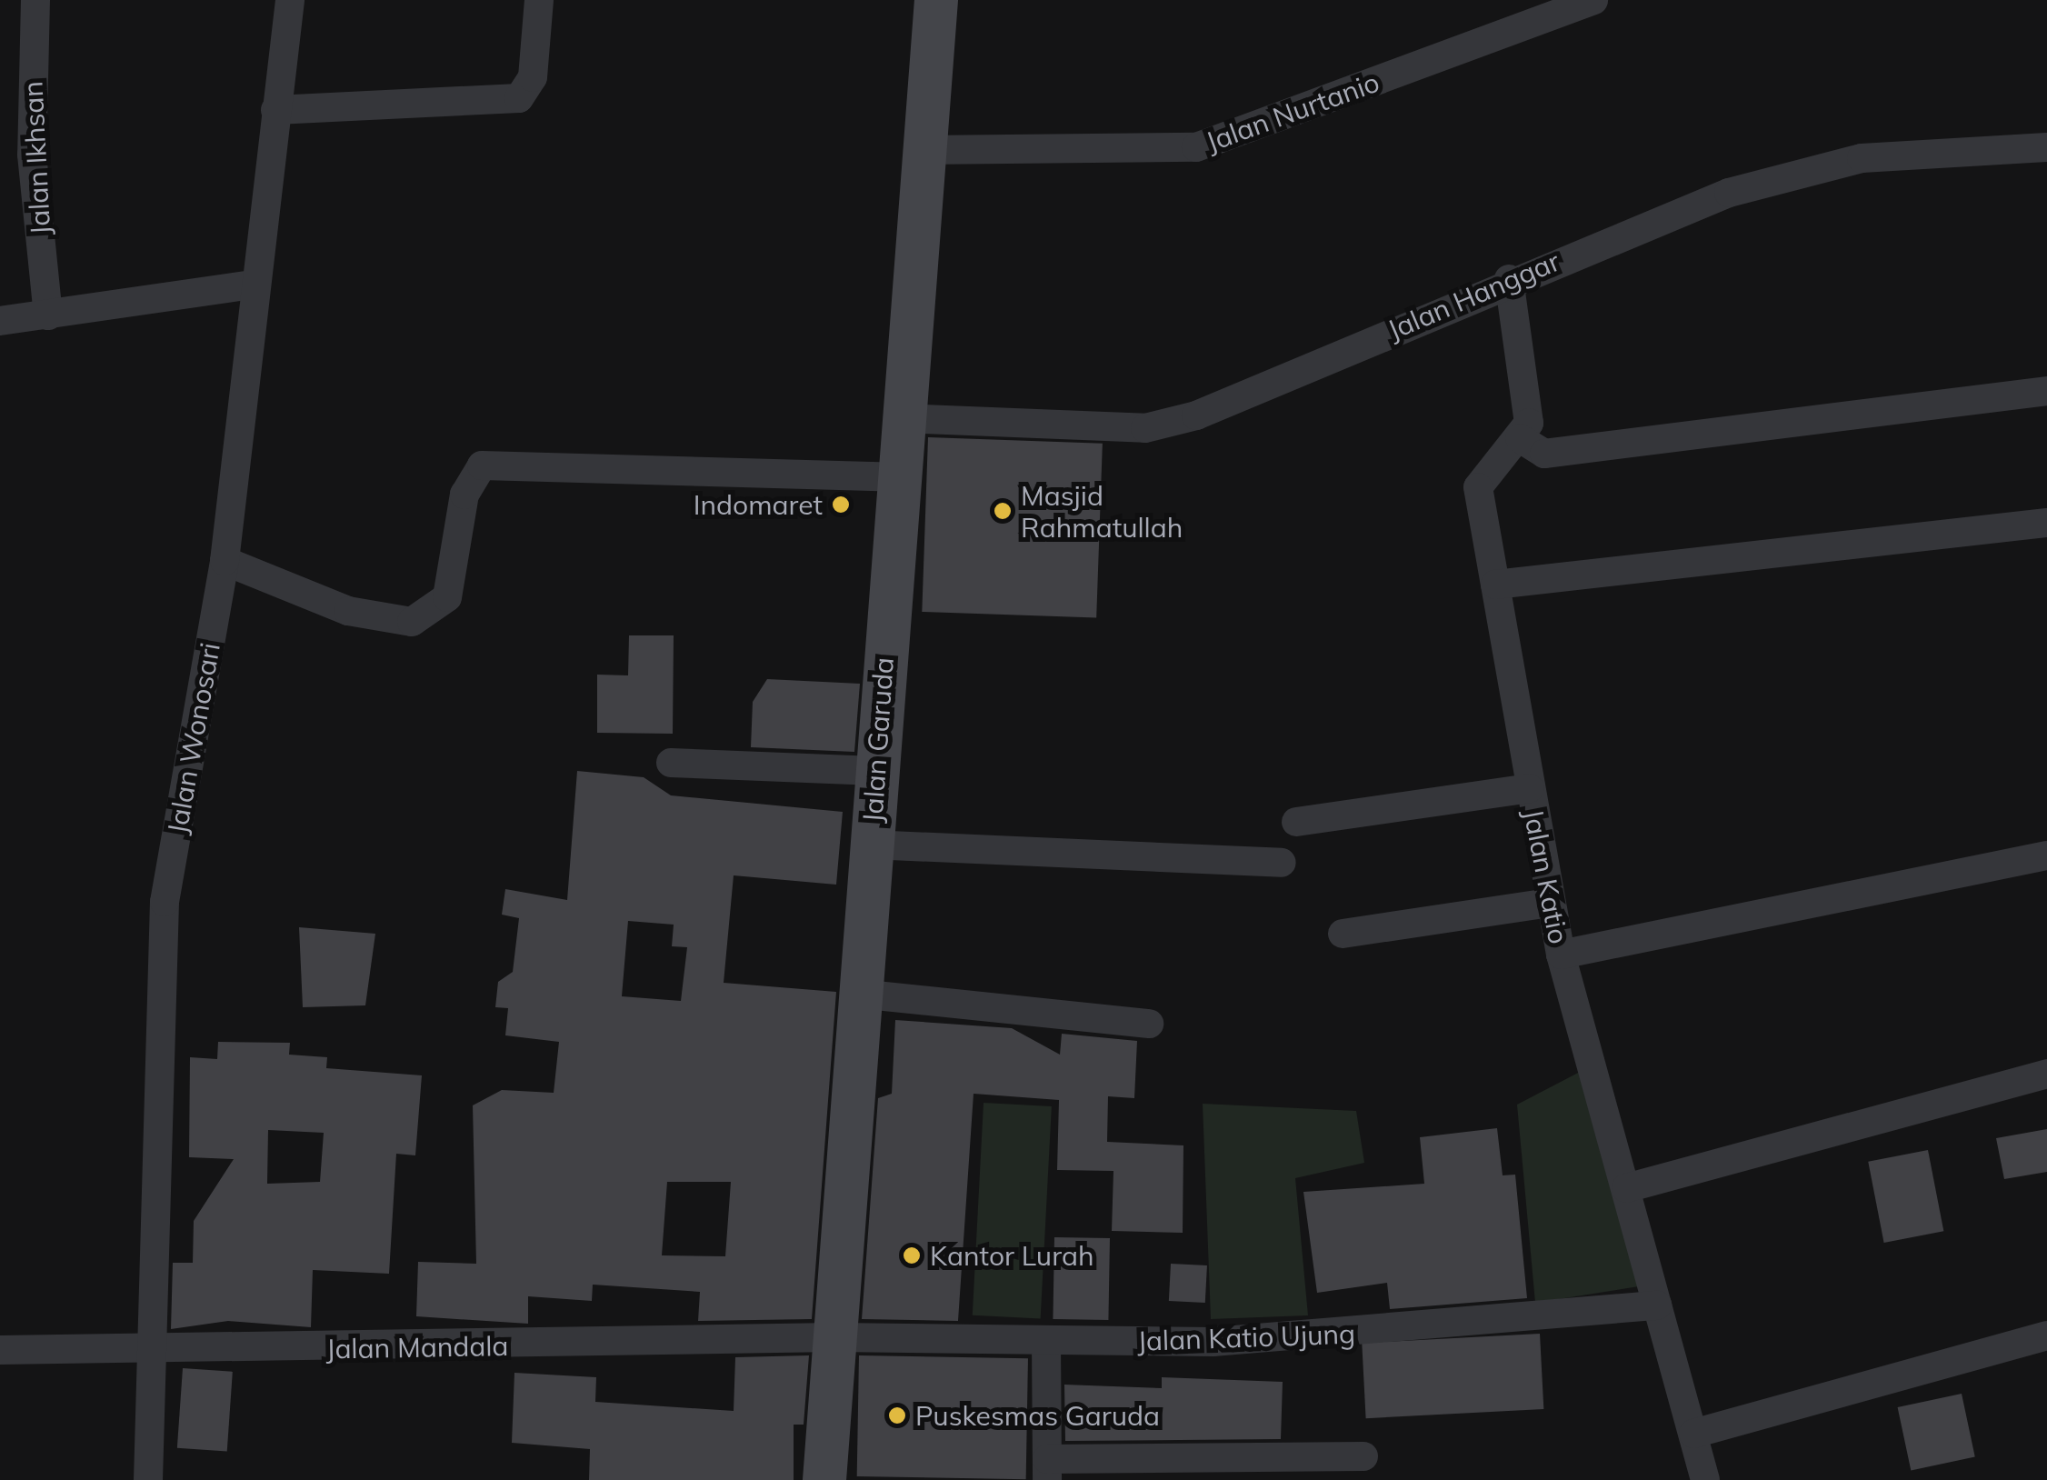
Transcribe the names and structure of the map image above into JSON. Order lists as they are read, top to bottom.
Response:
{
  "streets": {
    "street": [
      "Jalan Nurtanio",
      "Jalan Ikhsan",
      "Jalan Hanggar",
      "Jalan Wonosari",
      "Jalan Garuda",
      "Jalan Katio",
      "Jalan Katio Ujung",
      "Jalan Mandala"
    ]
  },
  "crossings": [
    ["Jalan Nurtanio", "Jalan Garuda"],
    ["Jalan Hanggar", "Jalan Garuda"],
    ["Jalan Wonosari", "Jalan Mandala"],
    ["Jalan Garuda", "Jalan Katio Ujung"],
    ["Jalan Garuda", "Jalan Mandala"],
    ["Jalan Katio", "Jalan Katio Ujung"],
    ["Jalan Katio Ujung", "Jalan Mandala"]
  ],
  "places": [
    "Indomaret",
    "Masjid Rahmatullah",
    "Kantor Lurah",
    "Puskesmas Garuda"
  ]
}
